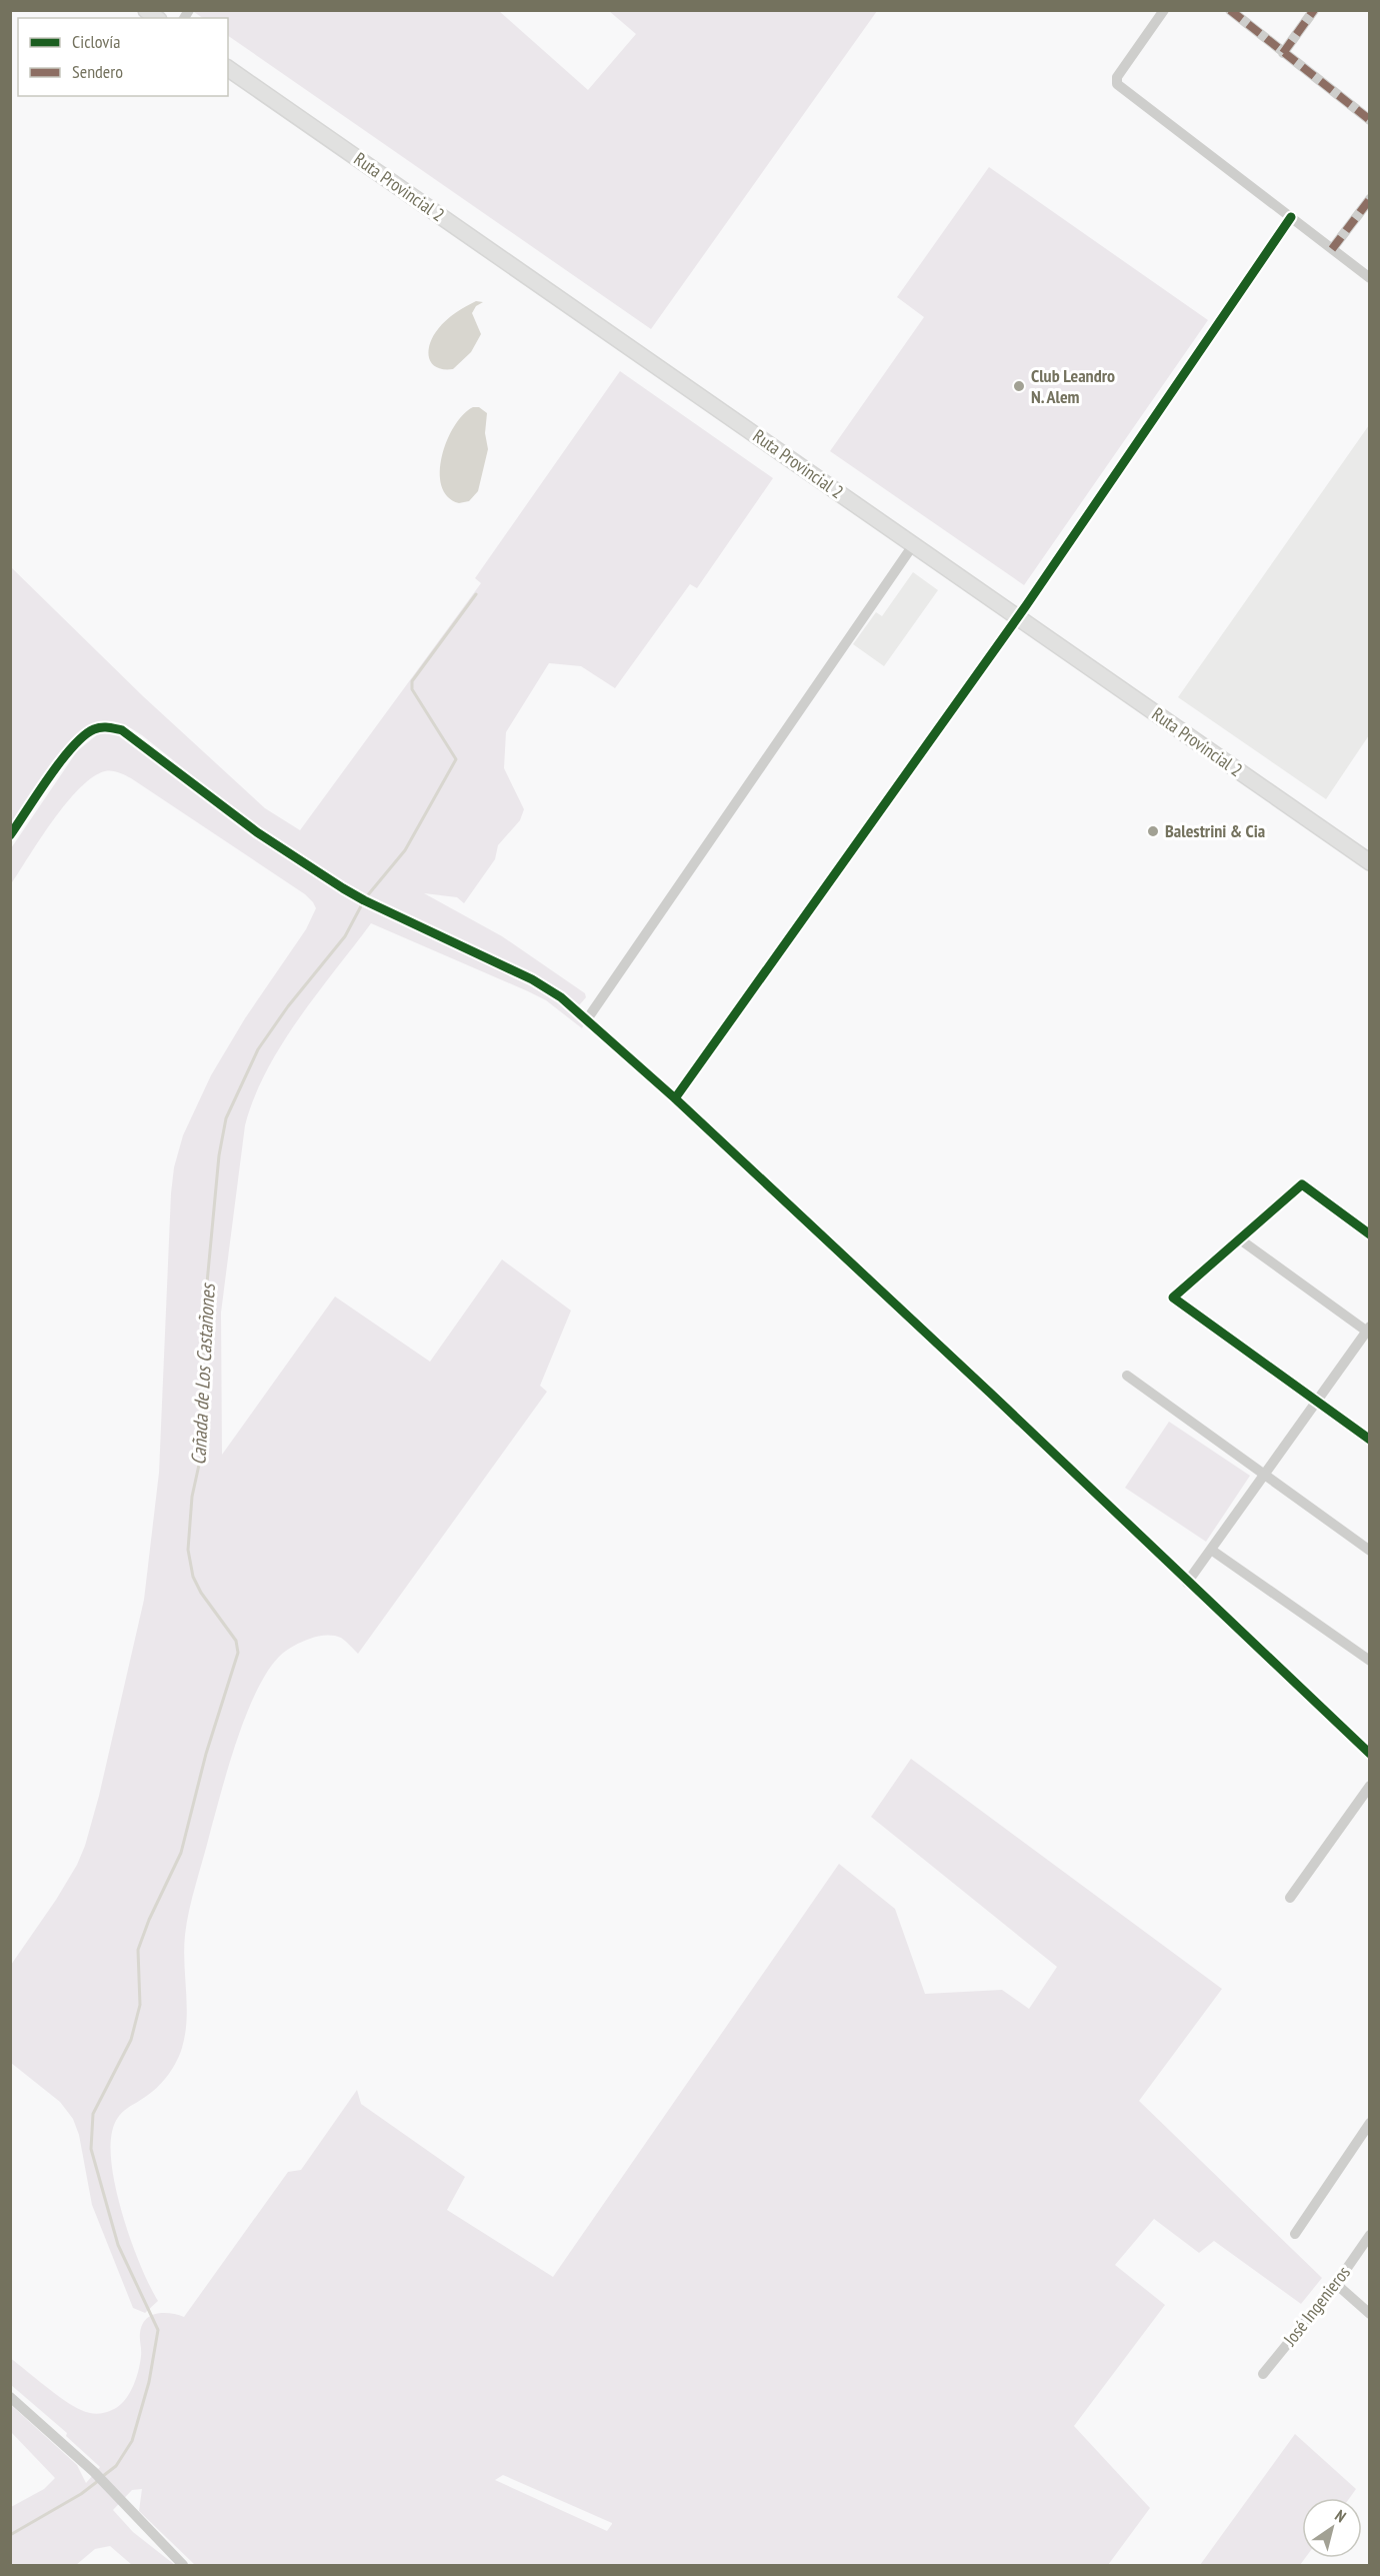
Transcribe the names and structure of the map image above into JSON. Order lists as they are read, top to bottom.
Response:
{
  "streets": {
    "main road": ["Ruta Provincial 2"],
    "street": ["José Ingenieros"]
  },
  "water": ["Cañada de Los Castañones"],
  "places": ["Club Leandro N. Alem", "Balestrini & Cia"],
  "legend": ["Ciclovía", "Sendero"],
  "north": "top right"
}
